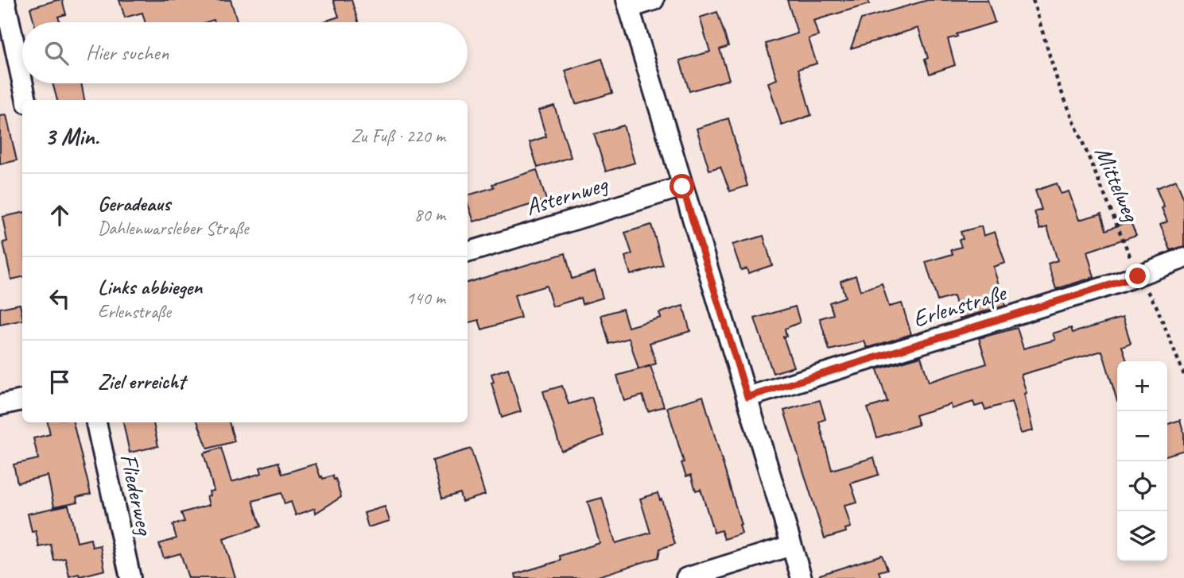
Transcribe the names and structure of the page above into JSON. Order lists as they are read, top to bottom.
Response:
{
  "streets": {
    "street": ["Asternweg", "Erlenstraße", "Fliederweg"],
    "path": ["Mittelweg"]
  },
  "crossings": [
    ["Mittelweg", "Erlenstraße"]
  ],
  "page": {
    "search": "Hier suchen",
    "heading": ["3 Min.", "Zu Fuß · 220 m"],
    "list": [
      ["Geradeaus", "Dahlenwarsleber Straße", "80 m"],
      ["Links abbiegen", "Erlenstraße", "140 m"],
      "Ziel erreicht"
    ],
    "map_buttons": ["+", "−"]
  }
}
